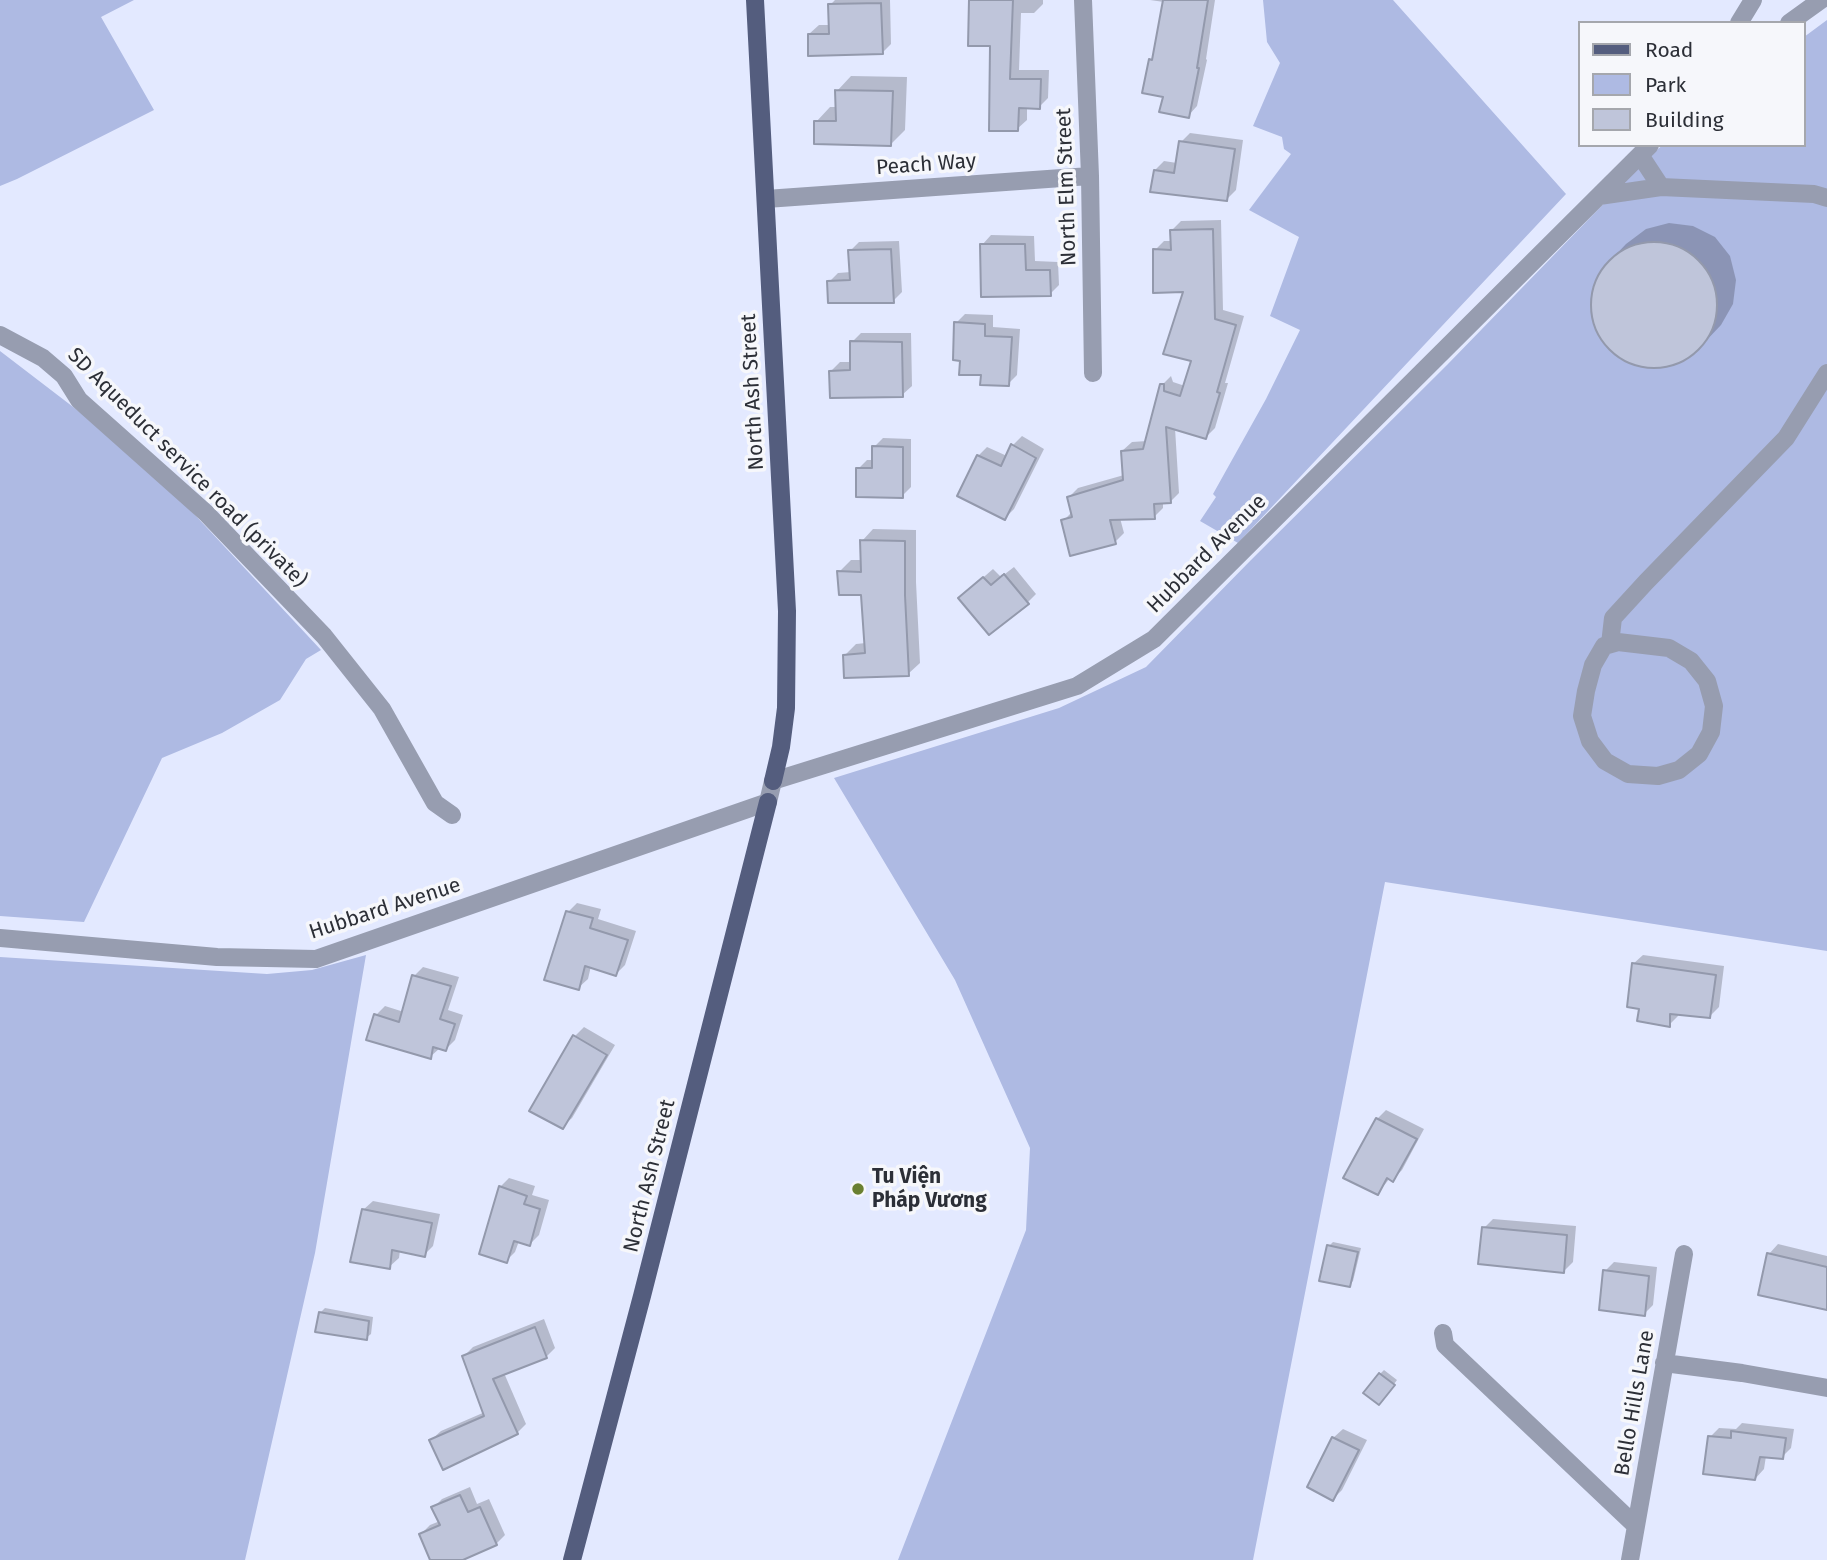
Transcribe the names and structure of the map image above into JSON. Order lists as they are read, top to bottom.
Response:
{
  "streets": {
    "main road": ["North Ash Street"],
    "street": [
      "Peach Way",
      "North Elm Street",
      "SD Aqueduct service road (private)",
      "Hubbard Avenue",
      "Bello Hills Lane"
    ]
  },
  "crossings": [
    ["Peach Way", "North Elm Street"],
    ["Peach Way", "North Ash Street"],
    ["North Ash Street", "Hubbard Avenue"]
  ],
  "places": ["Tu Viện Pháp Vương"],
  "legend": ["Road", "Park", "Building"]
}
